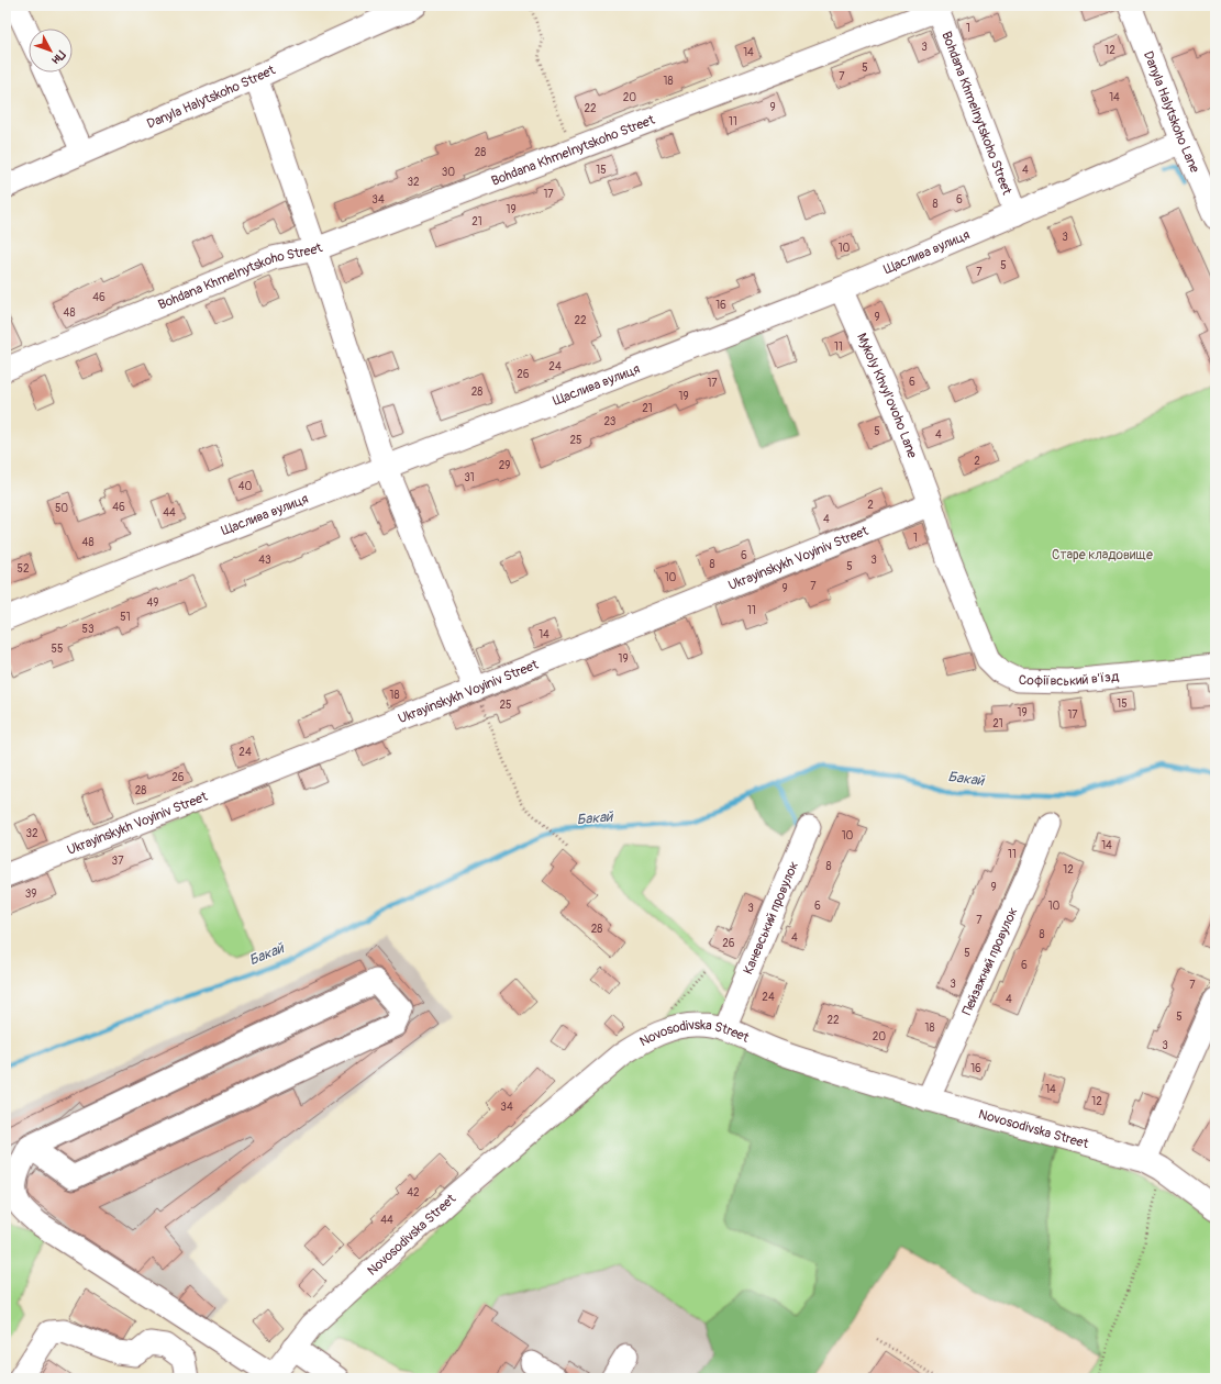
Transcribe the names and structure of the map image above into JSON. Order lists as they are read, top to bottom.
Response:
{
  "streets": {
    "street": [
      "Danyla Halytskoho Street",
      "Danyla Halytskoho Lane",
      "Bohdana Khmelnytskoho Street",
      "Щаслива вулиця",
      "Mykoly Khvyl'ovoho Lane",
      "Ukrayinskykh Voyiniv Street",
      "Софіївський в'їзд",
      "Каневський провулок",
      "Пейзажний провулок",
      "Novosodivska Street"
    ]
  },
  "crossings": [
    ["Danyla Halytskoho Lane", "Щаслива вулиця"],
    ["Bohdana Khmelnytskoho Street", "Щаслива вулиця"],
    ["Щаслива вулиця", "Mykoly Khvyl'ovoho Lane"],
    ["Mykoly Khvyl'ovoho Lane", "Ukrayinskykh Voyiniv Street"],
    ["Mykoly Khvyl'ovoho Lane", "Софіївський в'їзд"],
    ["Ukrayinskykh Voyiniv Street", "Софіївський в'їзд"],
    ["Каневський провулок", "Novosodivska Street"],
    ["Пейзажний провулок", "Novosodivska Street"]
  ],
  "water": ["Бакай"],
  "parks": ["Старе кладовище"],
  "house_numbers": [
    "1",
    "3",
    "12",
    "14",
    "5",
    "7",
    "18",
    "20",
    "14",
    "9",
    "22",
    "11",
    "28",
    "15",
    "4",
    "30",
    "32",
    "17",
    "34",
    "6",
    "8",
    "19",
    "21",
    "3",
    "10",
    "5",
    "7",
    "46",
    "16",
    "48",
    "9",
    "22",
    "11",
    "24",
    "26",
    "6",
    "17",
    "28",
    "19",
    "21",
    "23",
    "5",
    "4",
    "25",
    "2",
    "29",
    "31",
    "40",
    "2",
    "46",
    "50",
    "44",
    "4",
    "1",
    "48",
    "6",
    "43",
    "3",
    "8",
    "5",
    "52",
    "10",
    "7",
    "9",
    "49",
    "11",
    "51",
    "53",
    "14",
    "55",
    "19",
    "18",
    "15",
    "25",
    "19",
    "17",
    "21",
    "24",
    "26",
    "28",
    "32",
    "10",
    "14",
    "11",
    "37",
    "8",
    "12",
    "9",
    "39",
    "6",
    "10",
    "3",
    "7",
    "28",
    "8",
    "4",
    "26",
    "5",
    "6",
    "3",
    "7",
    "24",
    "4",
    "5",
    "22",
    "18",
    "20",
    "3",
    "16",
    "14",
    "12",
    "34",
    "42",
    "44"
  ],
  "north": "bottom right"
}
